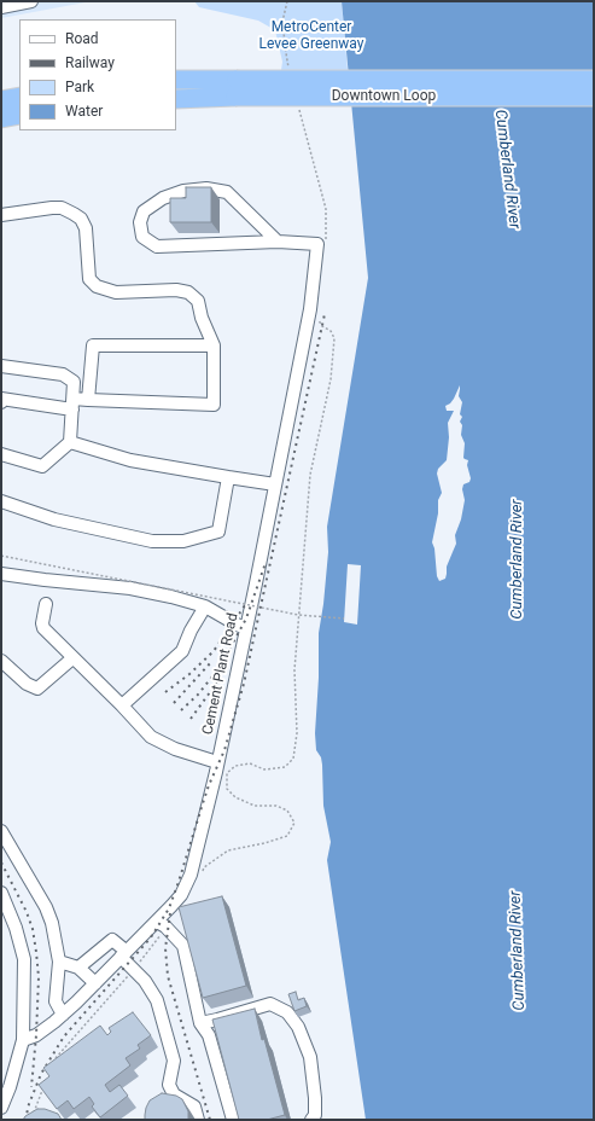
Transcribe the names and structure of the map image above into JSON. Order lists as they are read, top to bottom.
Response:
{
  "streets": {
    "highway": ["Downtown Loop"],
    "street": ["Cement Plant Road"]
  },
  "water": ["Cumberland River"],
  "parks": ["MetroCenter Levee Greenway"],
  "legend": [
    "Road",
    "Railway",
    "Park",
    "Water"
  ]
}
